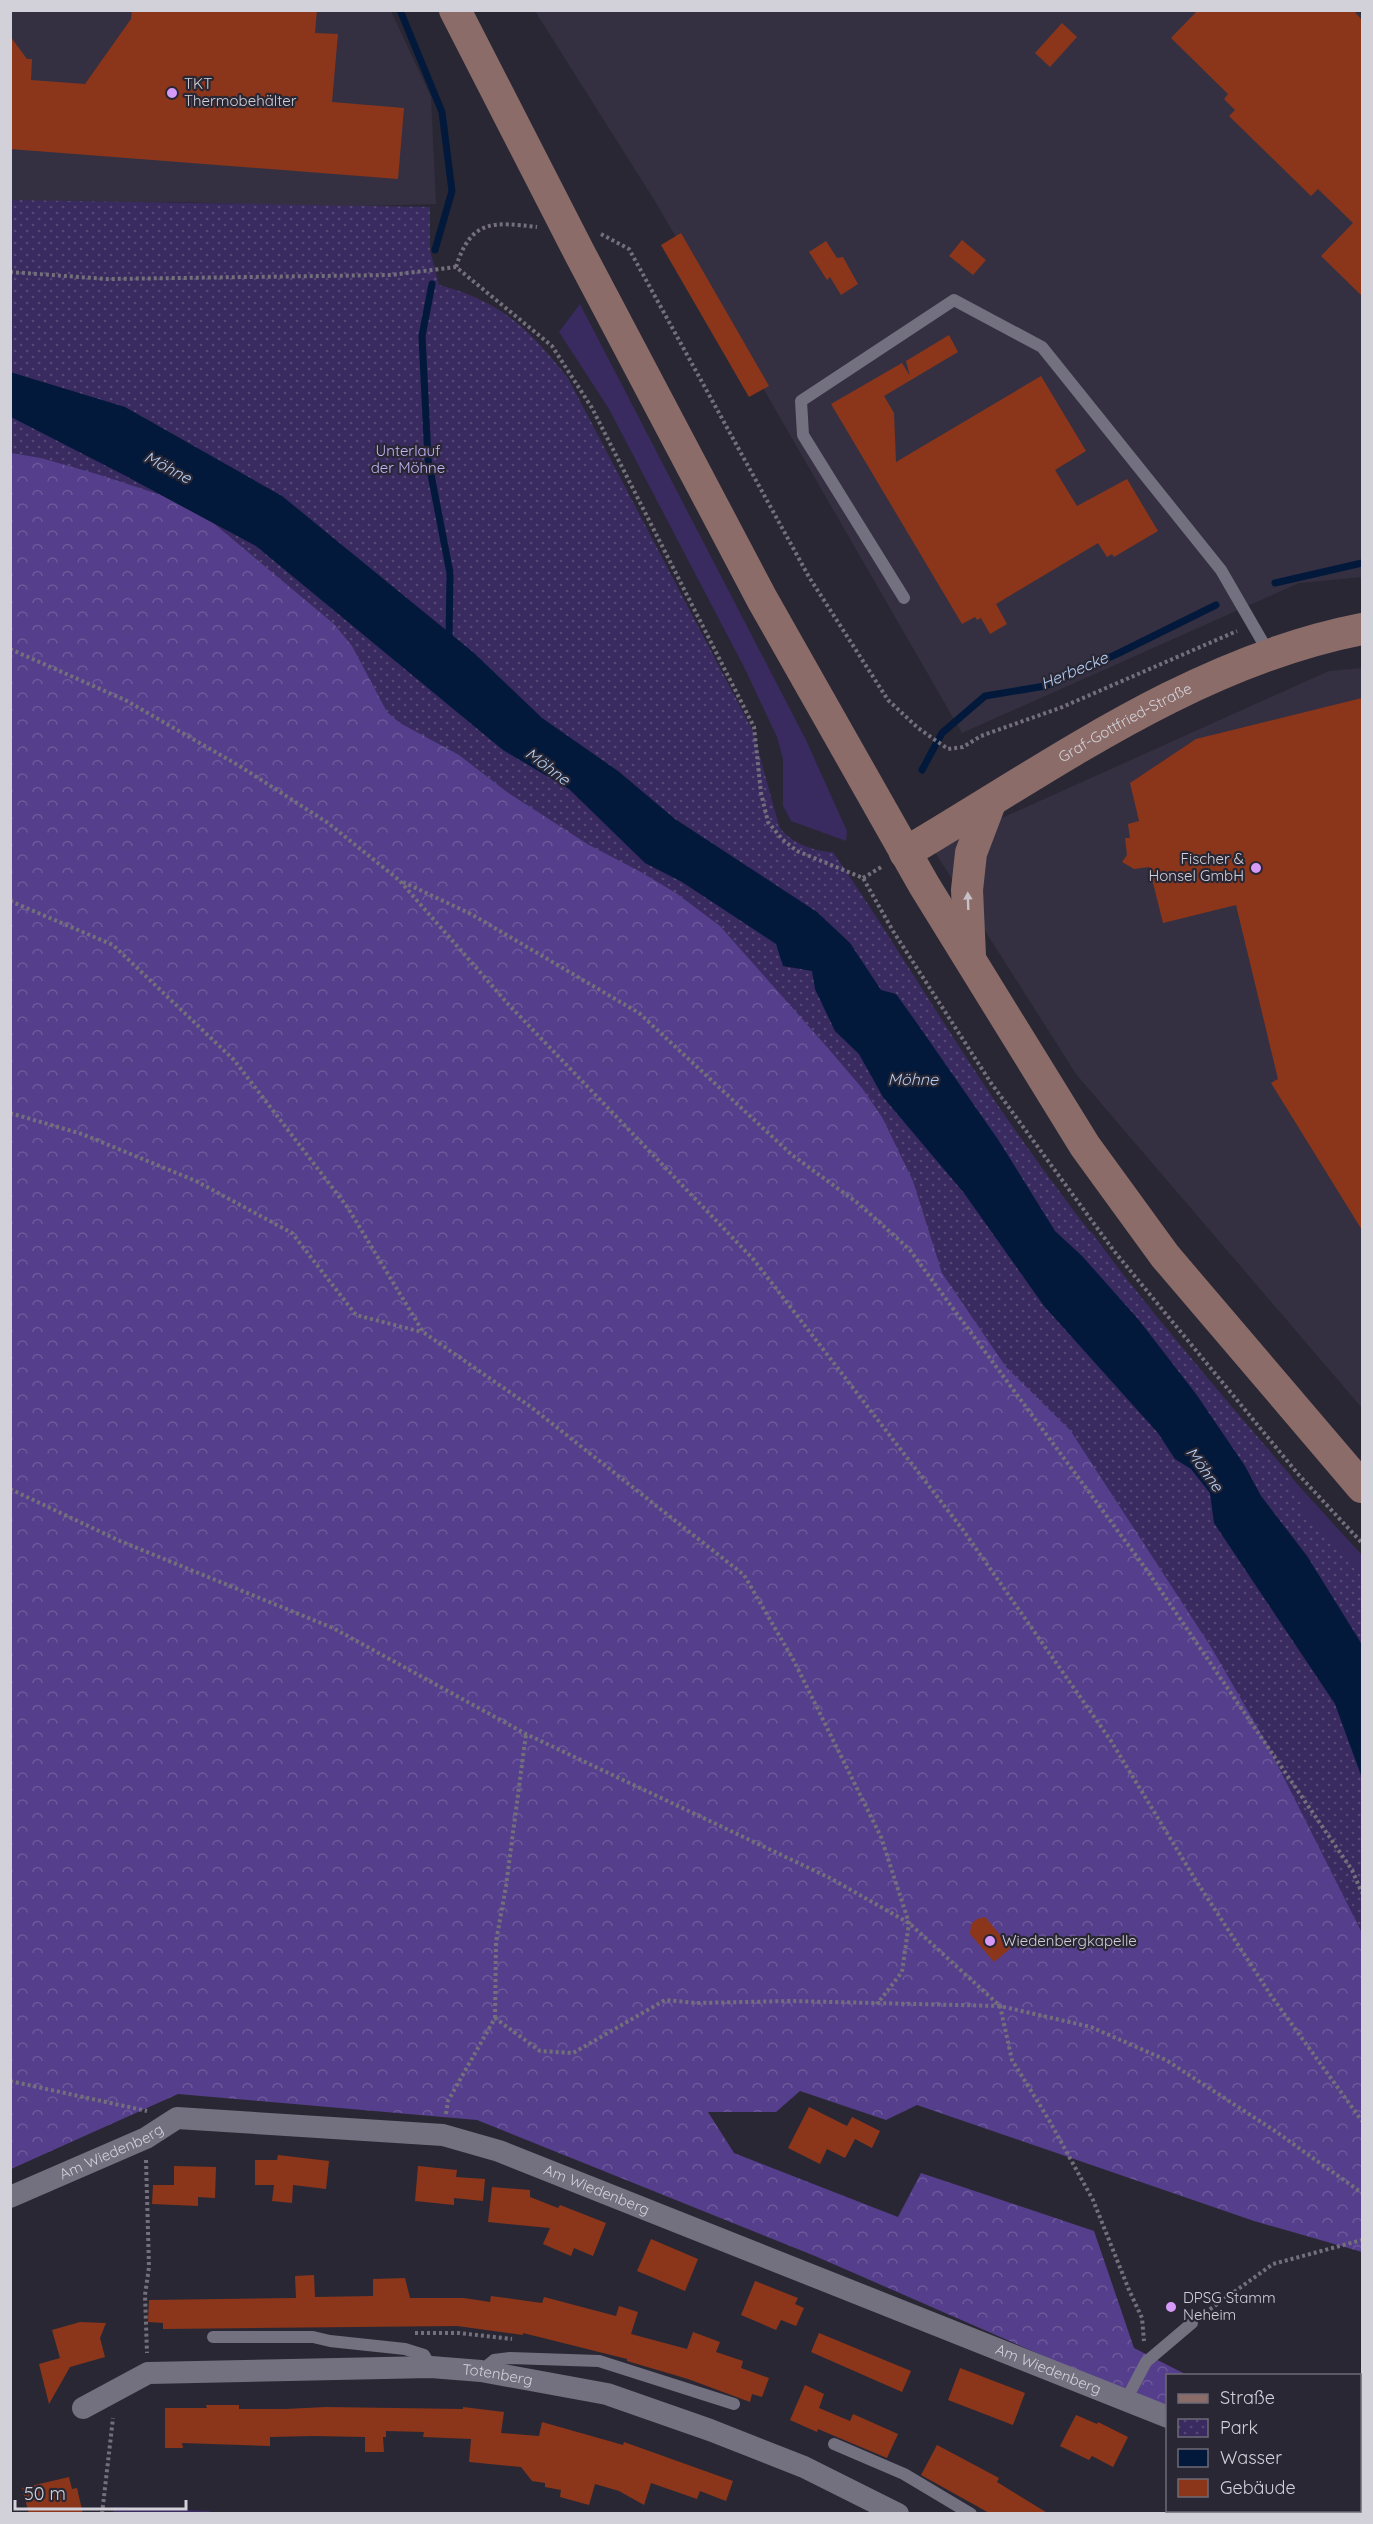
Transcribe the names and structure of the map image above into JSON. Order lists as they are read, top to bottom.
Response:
{
  "streets": {
    "main road": ["Graf-Gottfried-Straße"],
    "street": ["Am Wiedenberg", "Totenberg"]
  },
  "water": ["Möhne", "Herbecke"],
  "parks": ["Unterlauf der Möhne"],
  "places": [
    "TKT Thermobehälter",
    "Fischer & Honsel GmbH",
    "Wiedenbergkapelle",
    "DPSG Stamm Neheim"
  ],
  "legend": [
    "Straße",
    "Park",
    "Wasser",
    "Gebäude"
  ],
  "scale_bar": "50 m"
}
